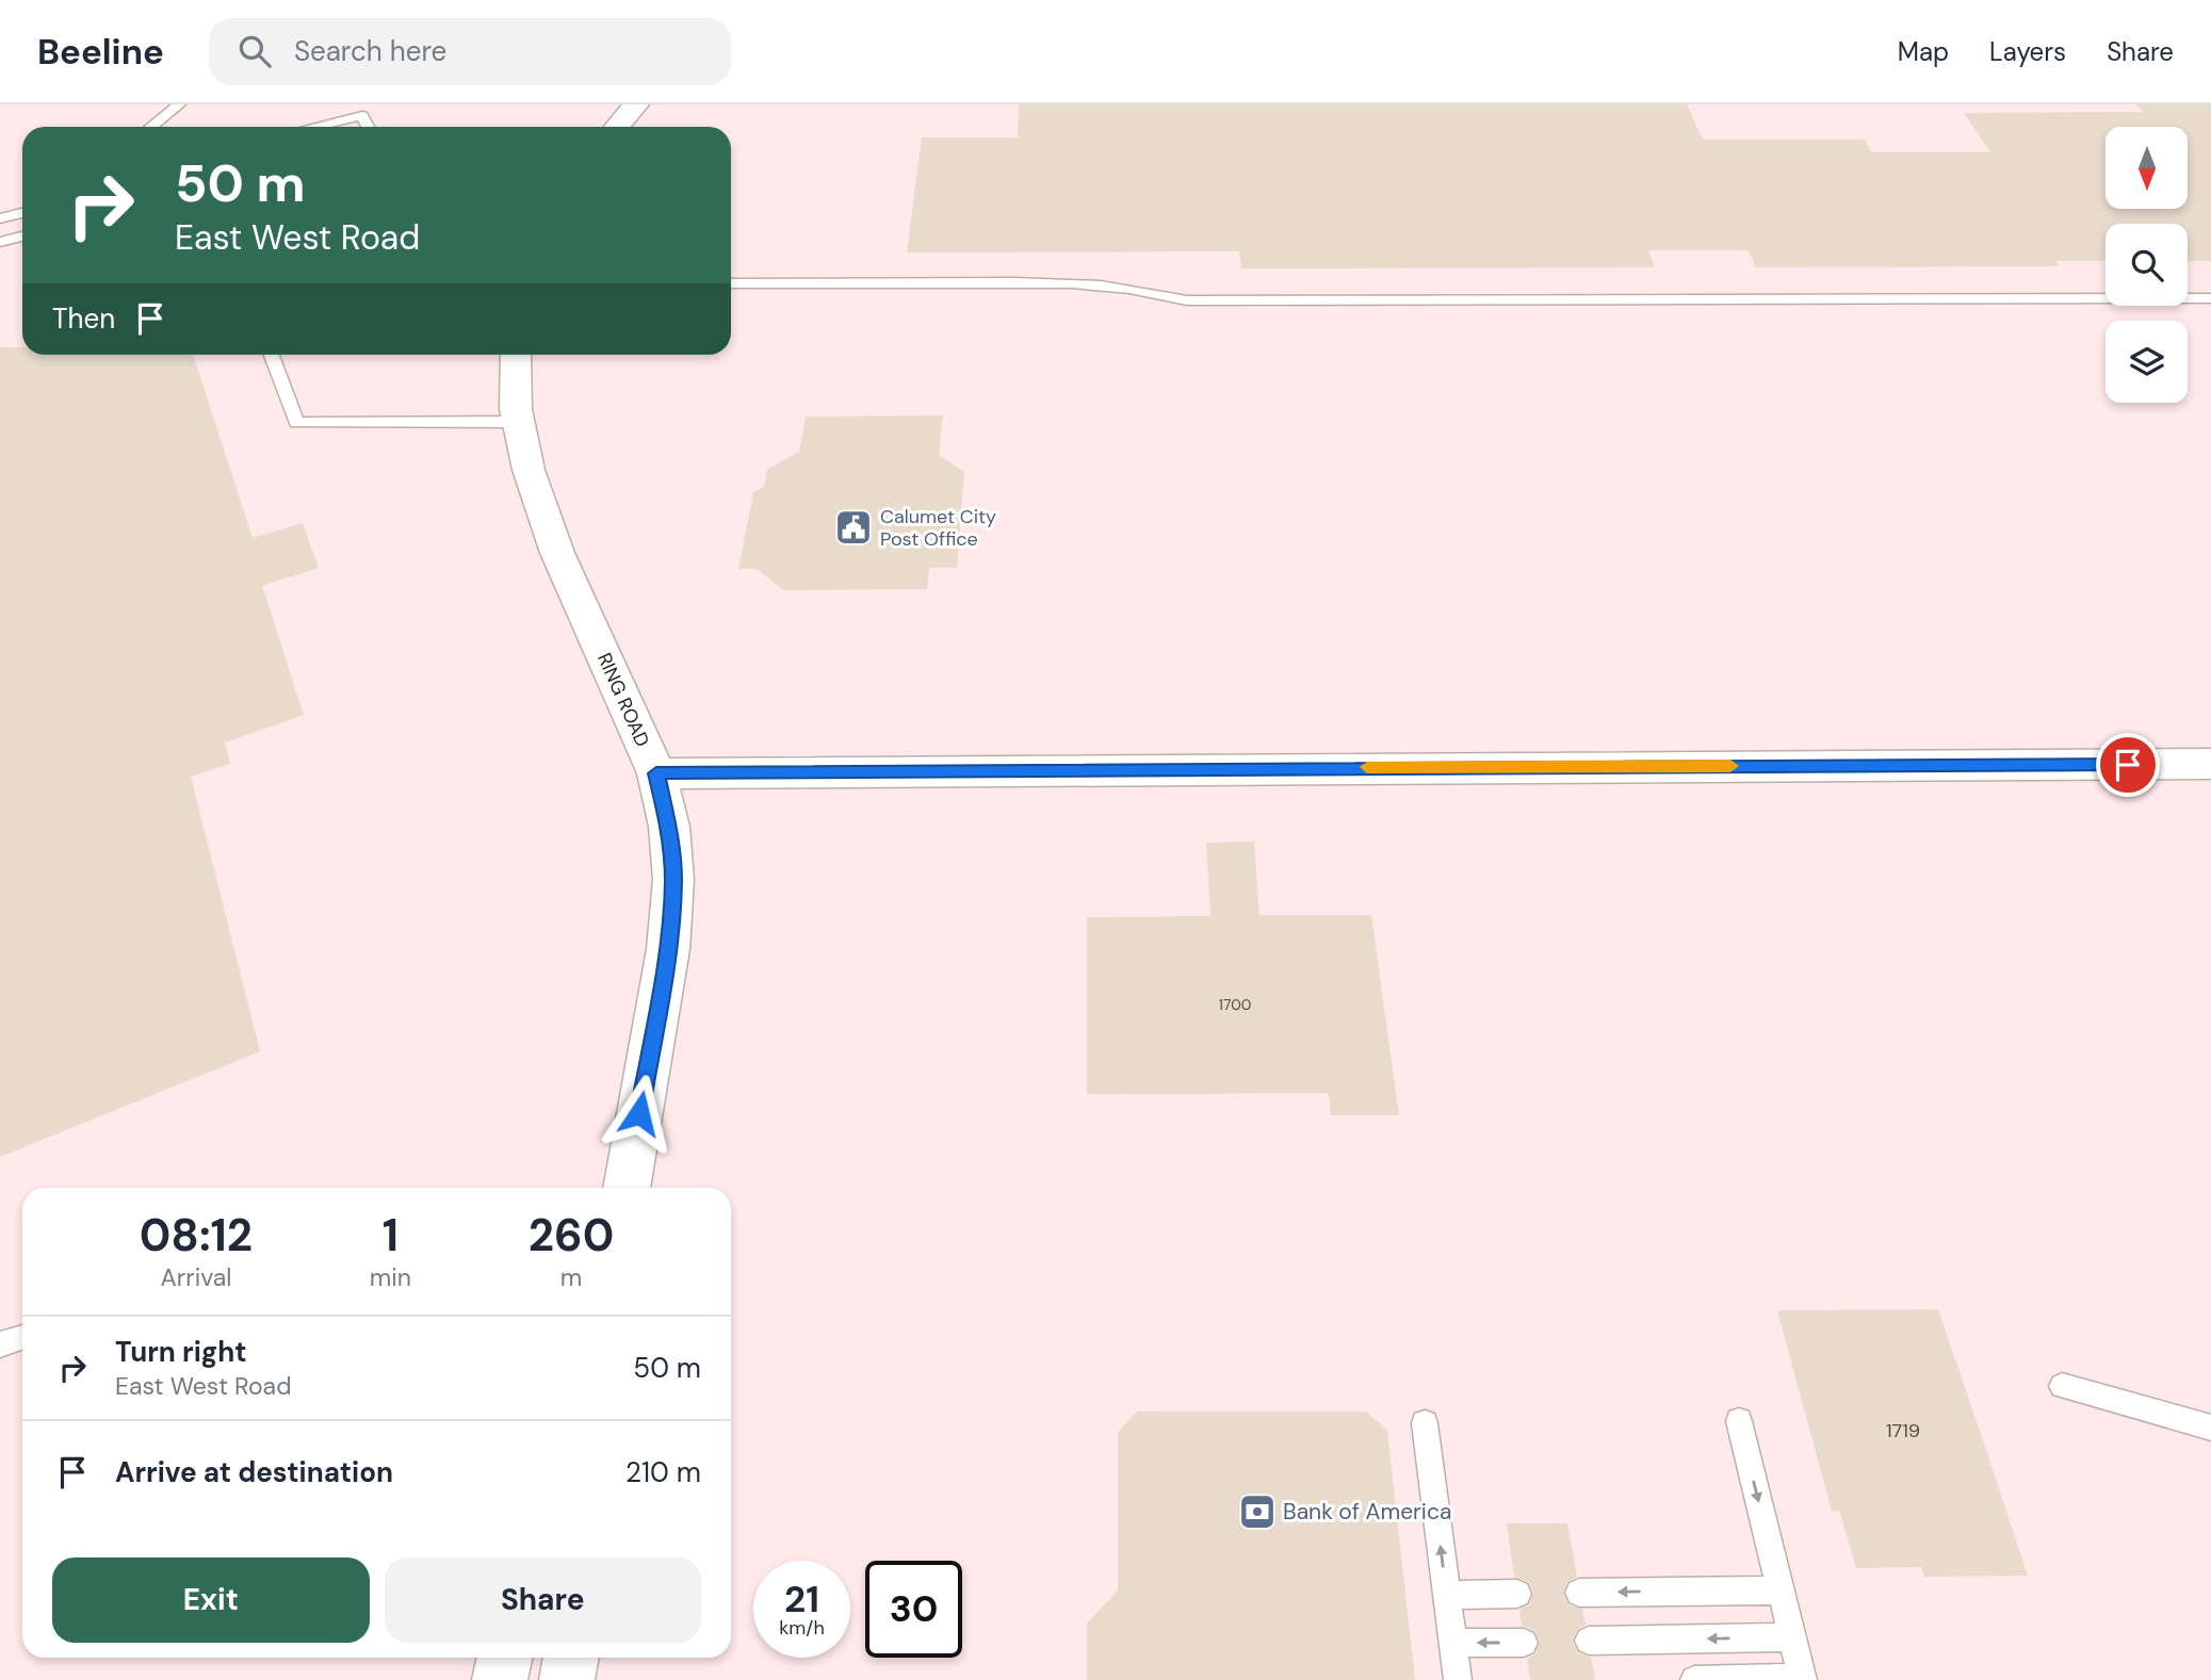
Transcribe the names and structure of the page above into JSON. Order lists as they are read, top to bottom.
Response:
{
  "streets": {
    "street": ["RING ROAD"]
  },
  "places": {
    "public building": ["Calumet City Post Office"],
    "bank": ["Bank of America"]
  },
  "house_numbers": ["1700", "1719"],
  "north": "bottom",
  "page": {
    "header": "Beeline",
    "search": "Search here",
    "nav": ["Map", "Layers", "Share"],
    "turn": ["50 m", "East West Road"],
    "then": "Then",
    "eta": [
      "08:12",
      "Arrival",
      "1",
      "min",
      "260",
      "m"
    ],
    "list": [
      {
        "name": "Turn right",
        "note": "East West Road",
        "value": "50 m"
      },
      {
        "name": "Arrive at destination",
        "value": "210 m"
      }
    ],
    "buttons": ["Exit", "Share"],
    "speed": "21 km/h",
    "limit": "30"
  }
}
